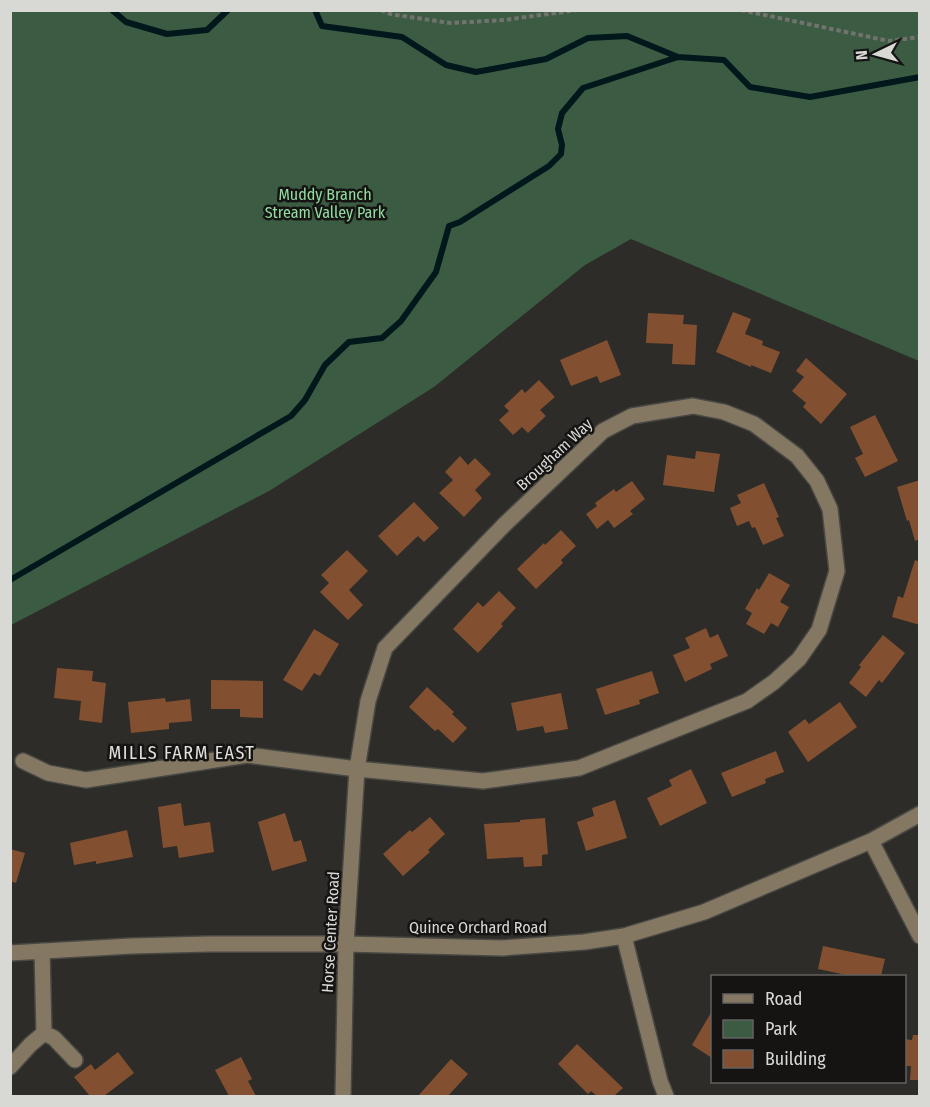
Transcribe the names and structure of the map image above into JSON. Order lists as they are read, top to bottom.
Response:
{
  "streets": {
    "street": ["Brougham Way", "Quince Orchard Road", "Horse Center Road"]
  },
  "crossings": [
    ["Brougham Way", "Horse Center Road"],
    ["Quince Orchard Road", "Horse Center Road"]
  ],
  "districts": ["MILLS FARM EAST"],
  "parks": ["Muddy Branch Stream Valley Park"],
  "legend": ["Road", "Park", "Building"],
  "north": "left"
}
